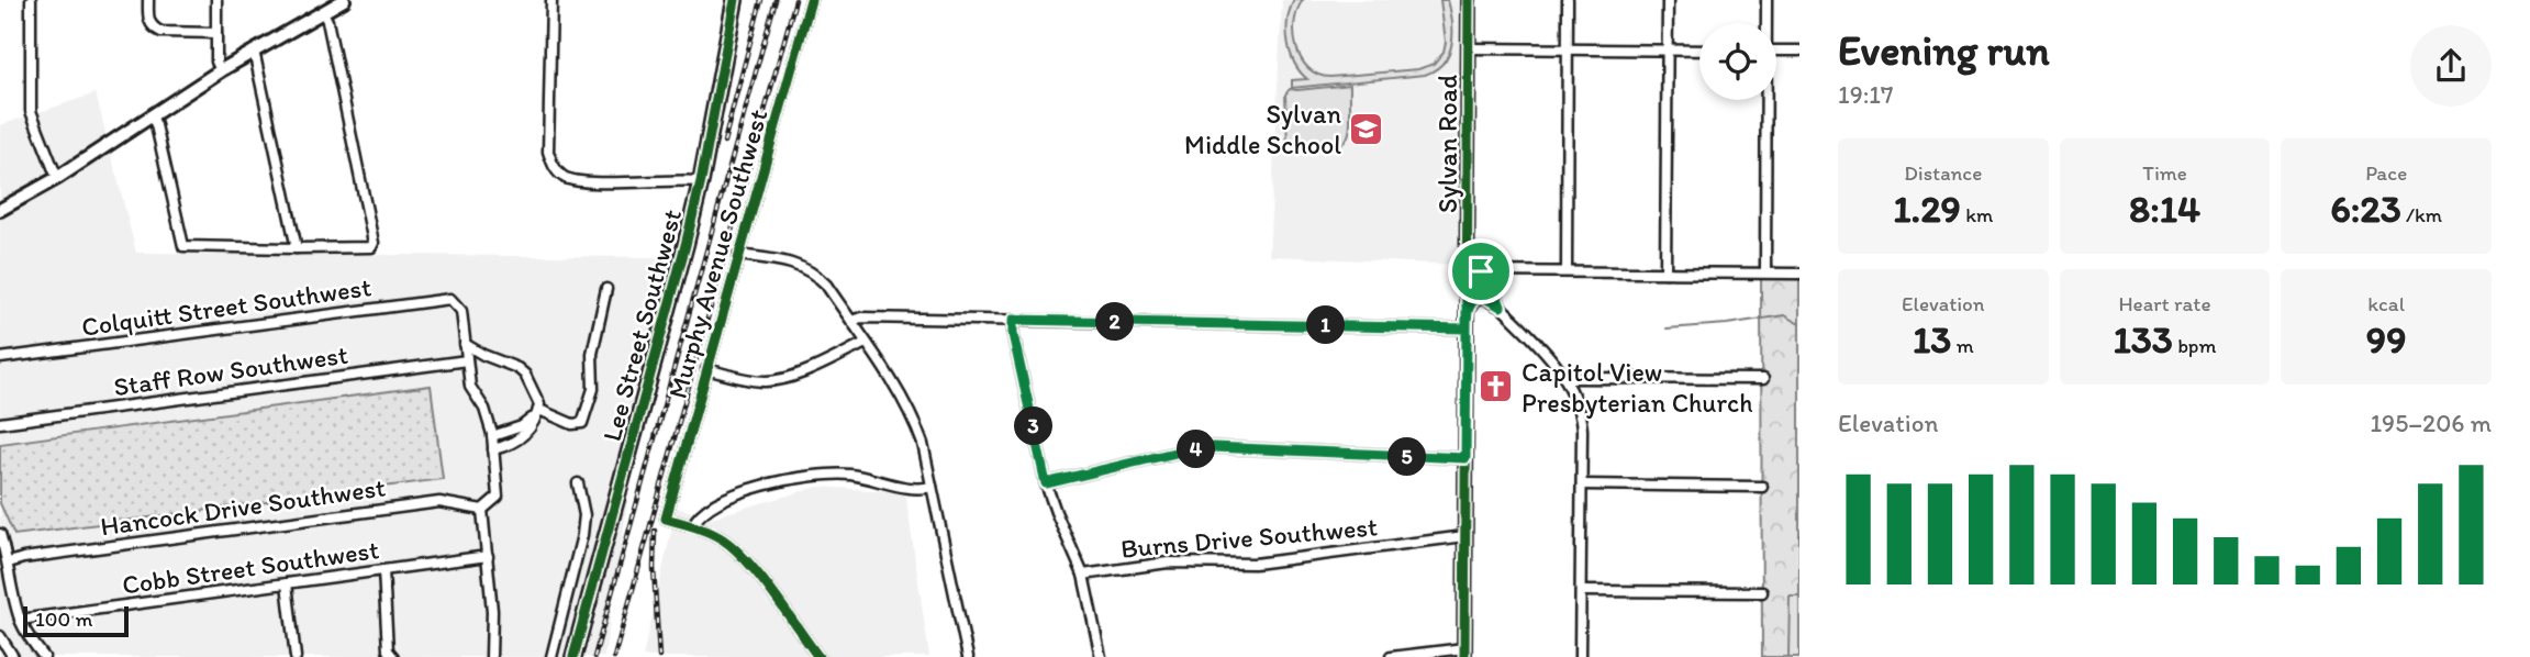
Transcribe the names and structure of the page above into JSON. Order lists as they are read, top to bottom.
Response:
{
  "streets": {
    "main road": ["Sylvan Road", "Lee Street Southwest"],
    "street": [
      "Murphy Avenue Southwest",
      "Colquitt Street Southwest",
      "Staff Row Southwest",
      "Hancock Drive Southwest",
      "Burns Drive Southwest",
      "Cobb Street Southwest"
    ]
  },
  "crossings": [
    ["Sylvan Road", "Burns Drive Southwest"]
  ],
  "places": {
    "school or university": ["Sylvan Middle School"],
    "church": ["Capitol View Presbyterian Church"]
  },
  "scale_bar": "100 m",
  "page": {
    "heading": ["Evening run", "19:17"],
    "stats": [
      ["Distance", "1.29 km"],
      ["Time", "8:14"],
      ["Pace", "6:23 /km"],
      ["Elevation", "13 m"],
      ["Heart rate", "133 bpm"],
      ["kcal", "99"]
    ],
    "pins": [
      "2",
      "1",
      "3",
      "4",
      "5"
    ],
    "chart": ["Elevation", "195–206 m"],
    "scale": "100 m"
  }
}
